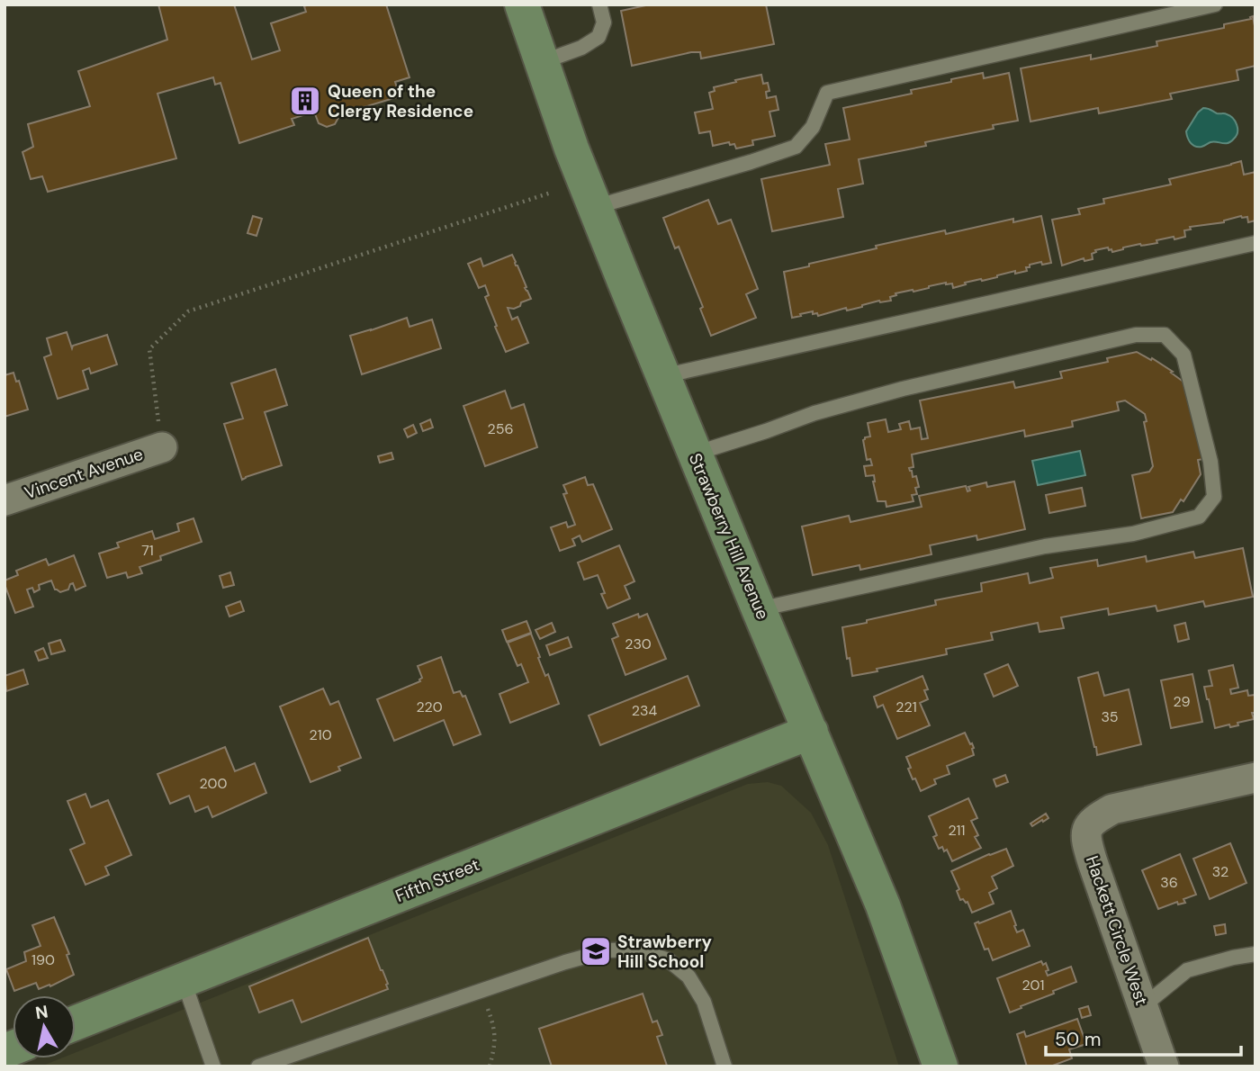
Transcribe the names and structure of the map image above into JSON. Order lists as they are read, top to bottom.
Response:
{
  "streets": {
    "main road": ["Strawberry Hill Avenue", "Fifth Street"],
    "street": ["Vincent Avenue", "Hackett Circle West"]
  },
  "crossings": [
    ["Strawberry Hill Avenue", "Fifth Street"]
  ],
  "places": {
    "building": ["Queen of the Clergy Residence"],
    "school or university": ["Strawberry Hill School"]
  },
  "house_numbers": [
    "256",
    "71",
    "230",
    "29",
    "220",
    "221",
    "234",
    "35",
    "210",
    "200",
    "211",
    "32",
    "36",
    "190",
    "201"
  ],
  "scale_bar": "50 m",
  "north": "top"
}
